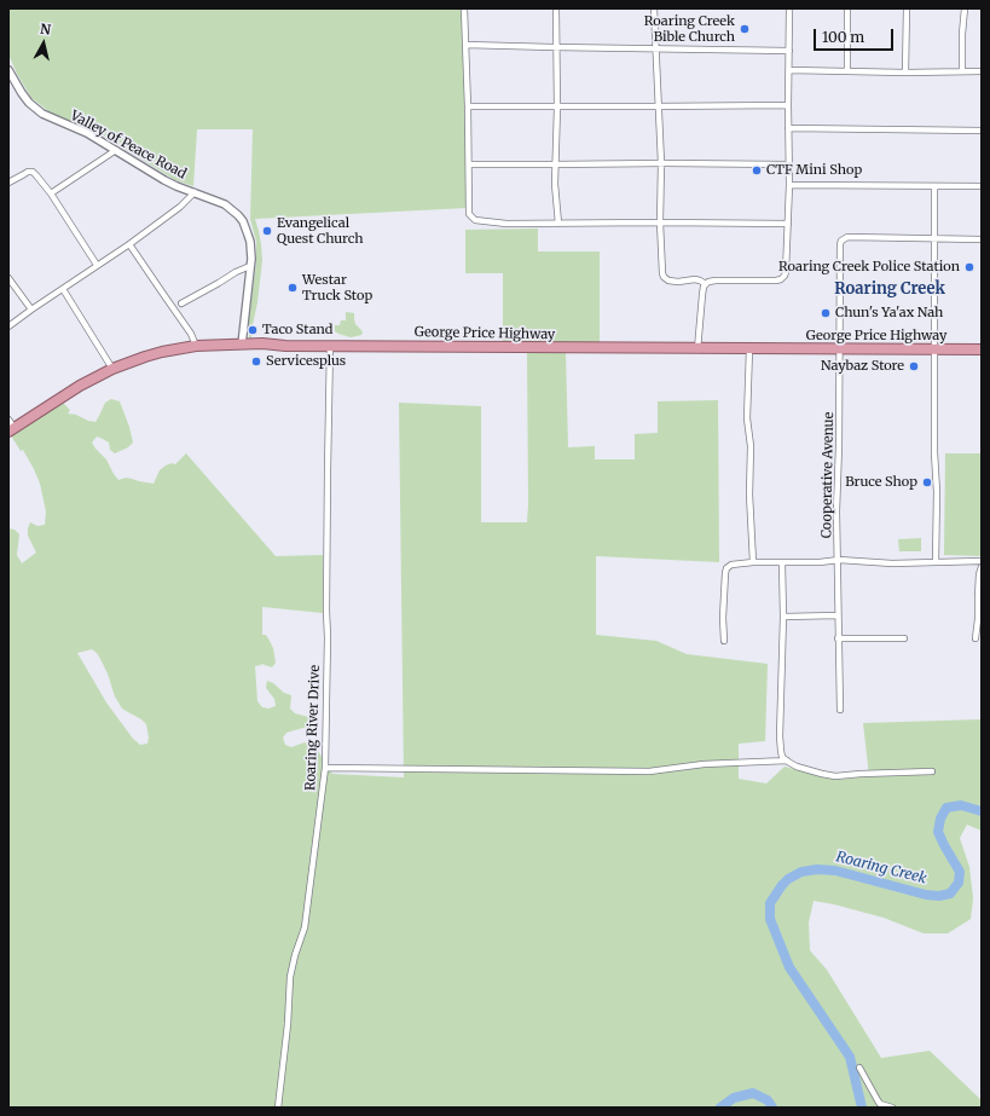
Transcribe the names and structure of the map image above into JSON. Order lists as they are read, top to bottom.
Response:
{
  "streets": {
    "highway": ["George Price Highway"],
    "street": ["Valley of Peace Road", "Cooperative Avenue", "Roaring River Drive"]
  },
  "crossings": [
    ["Valley of Peace Road", "George Price Highway"],
    ["George Price Highway", "Cooperative Avenue"],
    ["George Price Highway", "Roaring River Drive"]
  ],
  "districts": ["Roaring Creek"],
  "water": ["Roaring Creek"],
  "places": [
    "Roaring Creek Bible Church",
    "CTF Mini Shop",
    "Evangelical Quest Church",
    "Roaring Creek Police Station",
    "Westar Truck Stop",
    "Chun's Ya'ax Nah",
    "Taco Stand",
    "Servicesplus",
    "Naybaz Store",
    "Bruce Shop"
  ],
  "scale_bar": "100 m",
  "north": "top"
}
